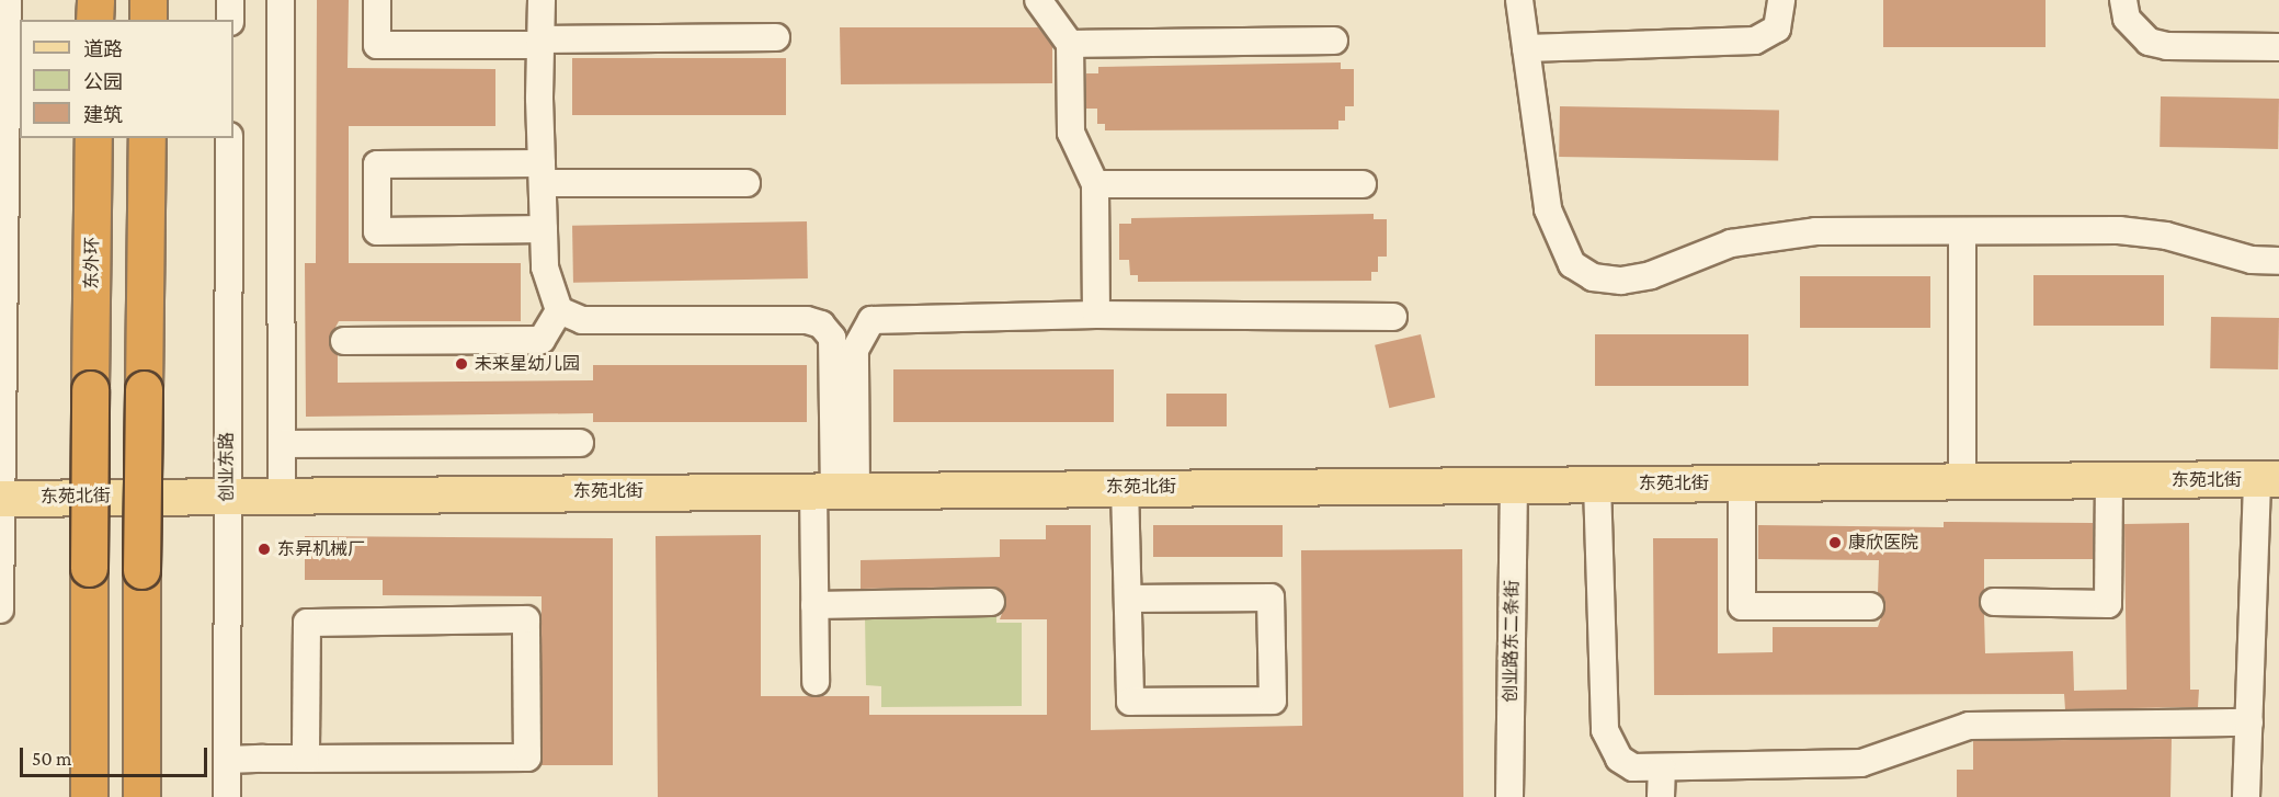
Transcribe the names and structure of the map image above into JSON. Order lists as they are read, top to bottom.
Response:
{
  "streets": {
    "highway": ["东外环"],
    "main road": ["东苑北街"],
    "street": ["创业东路", "创业路东二条街"]
  },
  "crossings": [
    ["创业东路", "东苑北街"],
    ["东苑北街", "创业路东二条街"]
  ],
  "places": ["未来星幼儿园", "康欣医院", "东昇机械厂"],
  "legend": ["道路", "公园", "建筑"],
  "scale_bar": "50 m"
}
